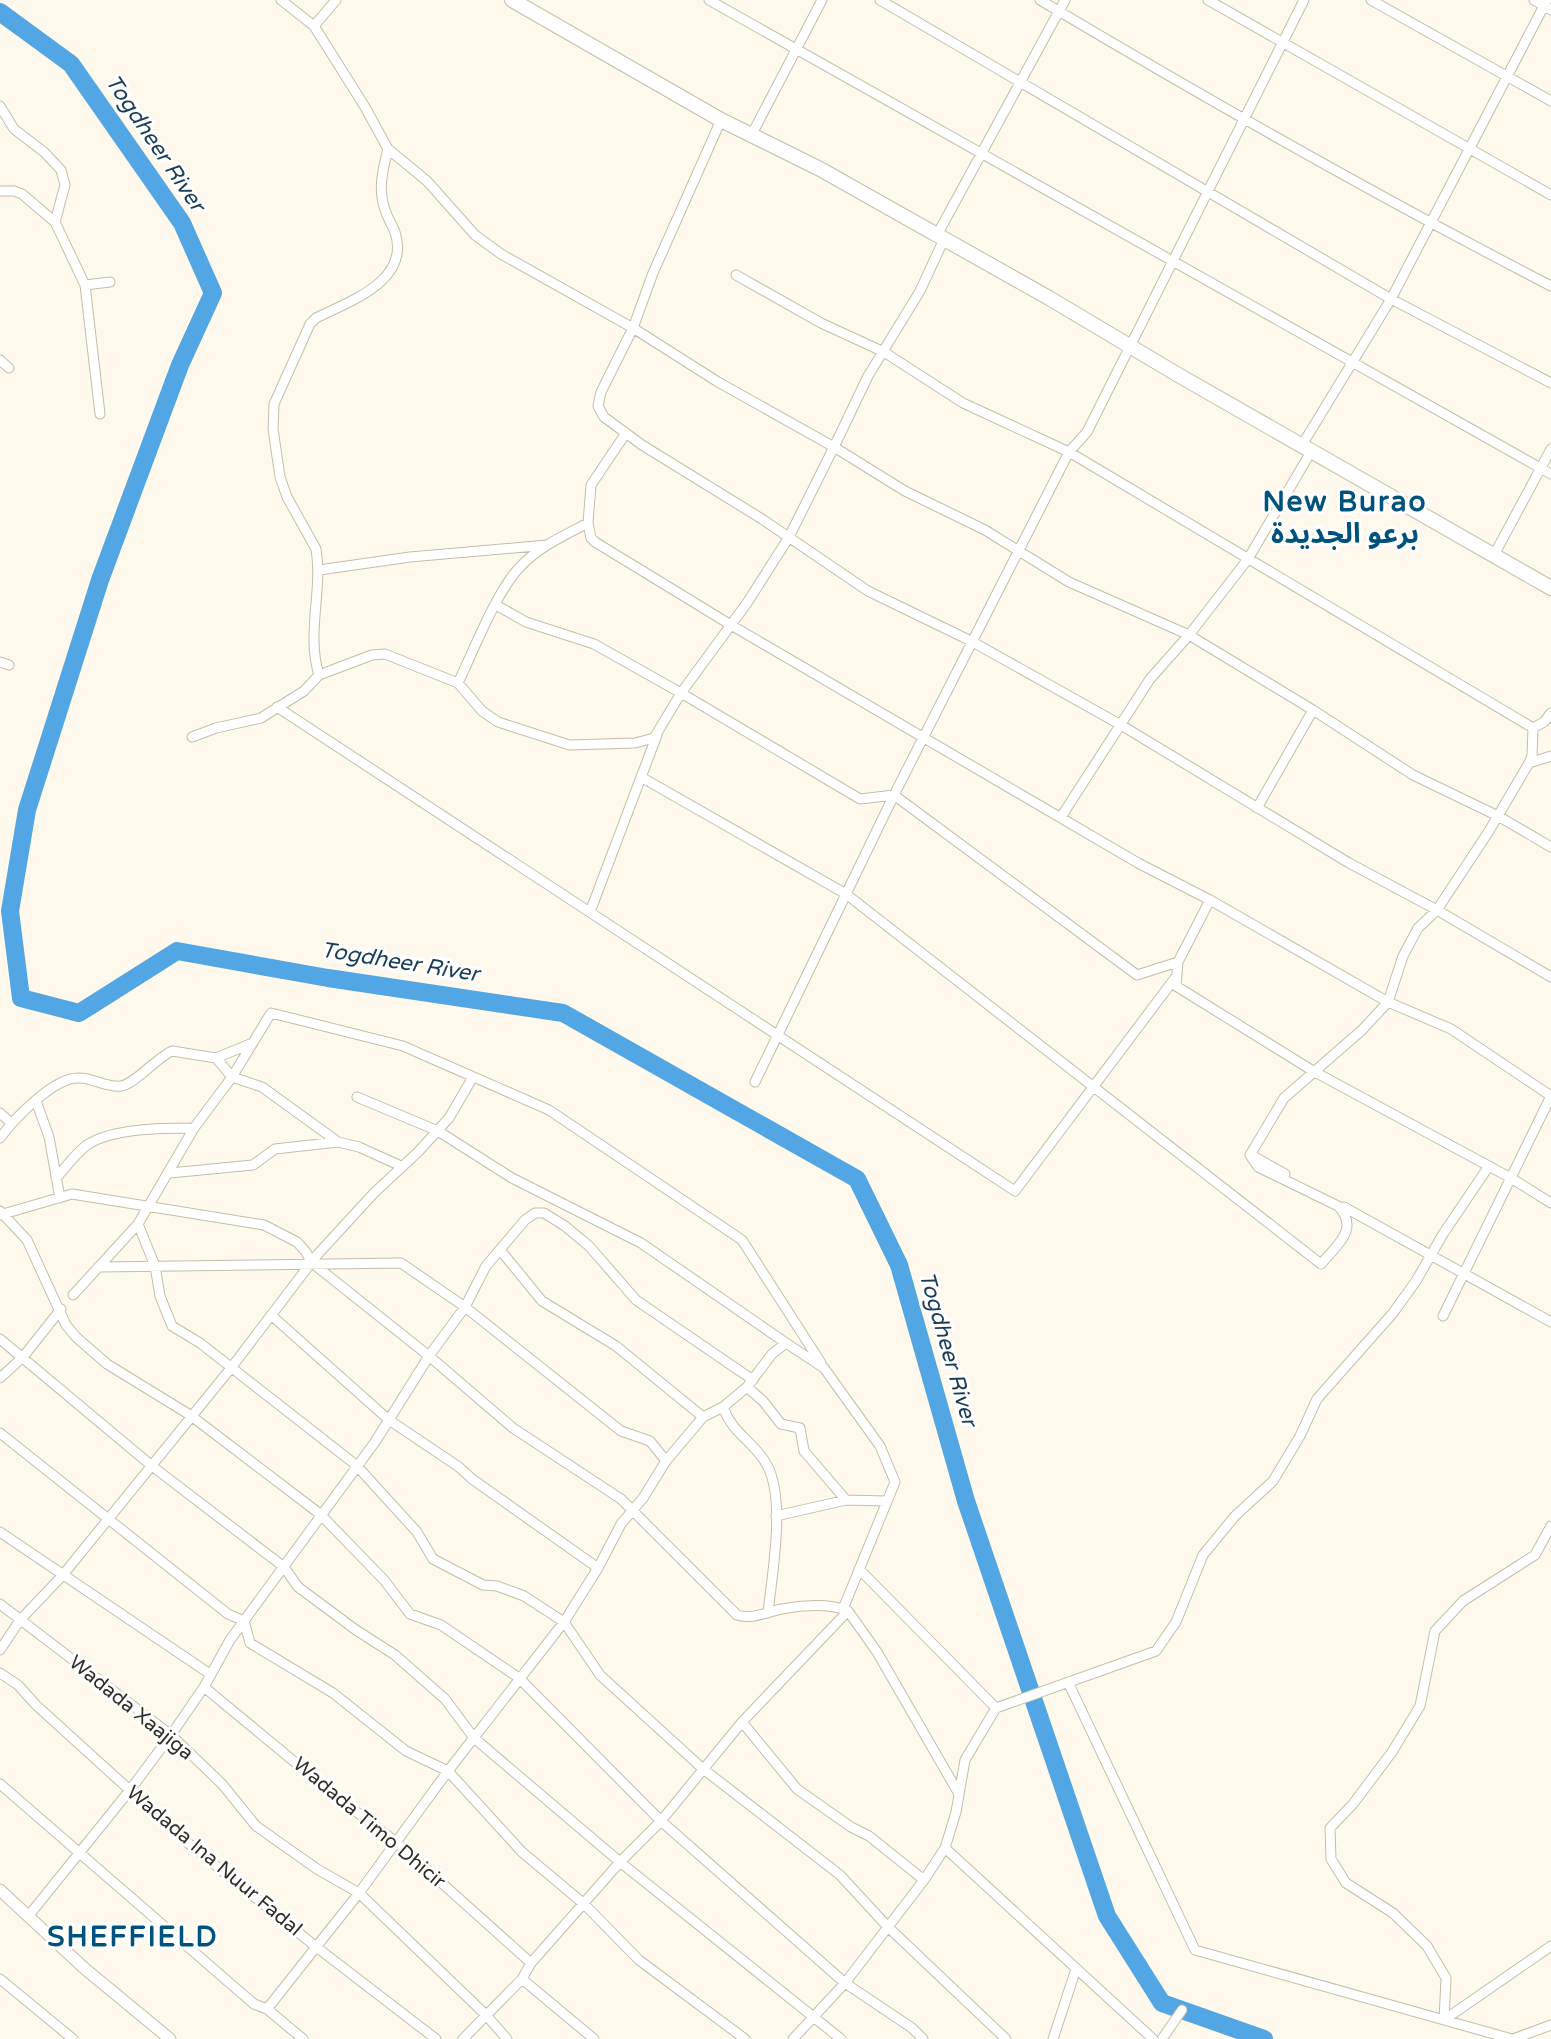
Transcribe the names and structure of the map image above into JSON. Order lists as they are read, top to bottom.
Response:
{
  "streets": {
    "street": ["Wadada Xaajiga", "Wadada Timo Dhicir", "Wadada Ina Nuur Fadal"]
  },
  "districts": ["New Burao برعو الجديدة", "SHEFFIELD"],
  "water": ["Togdheer River"]
}
